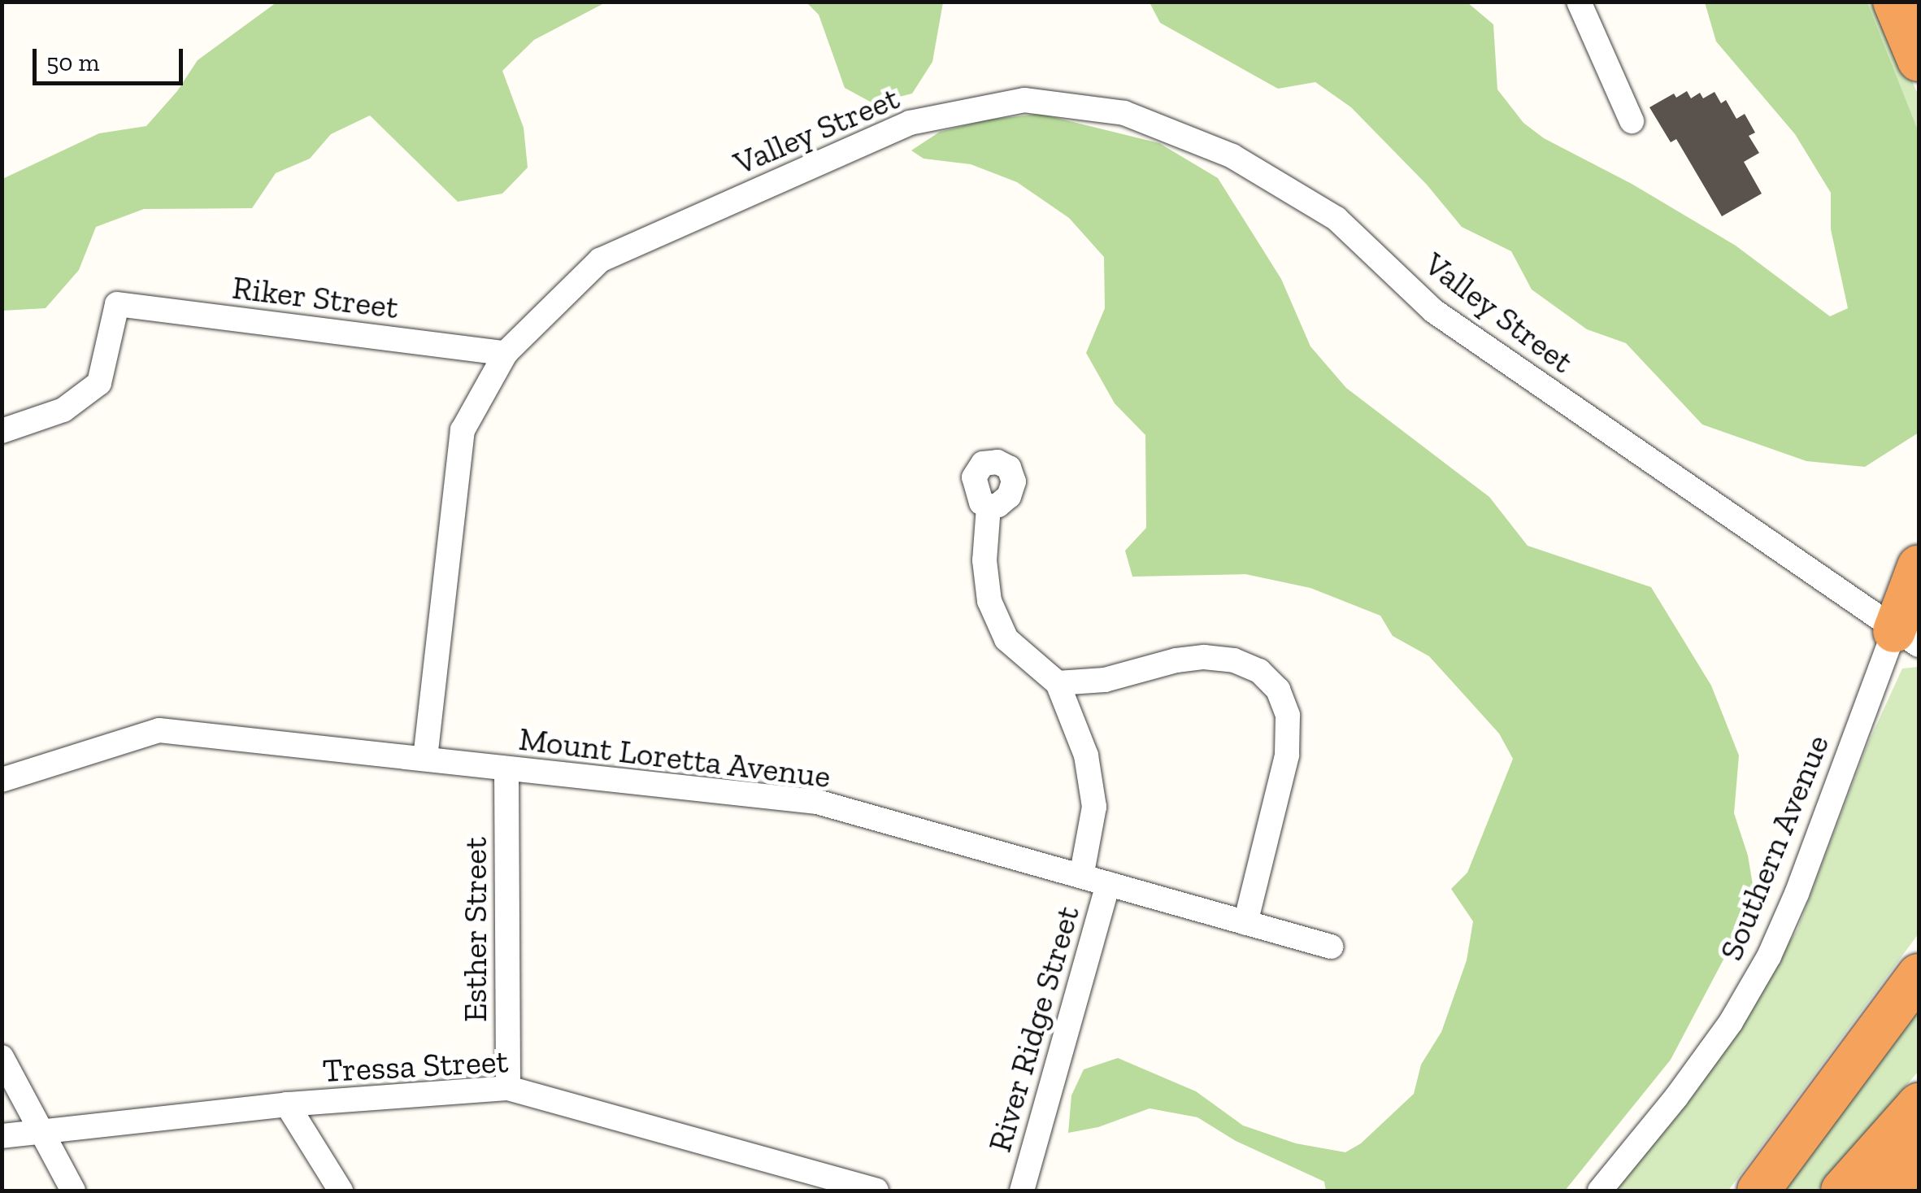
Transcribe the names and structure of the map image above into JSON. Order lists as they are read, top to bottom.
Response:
{
  "streets": {
    "street": [
      "Valley Street",
      "Riker Street",
      "Mount Loretta Avenue",
      "Southern Avenue",
      "Esther Street",
      "River Ridge Street",
      "Tressa Street"
    ]
  },
  "crossings": [
    ["Valley Street", "Riker Street"],
    ["Valley Street", "Mount Loretta Avenue"],
    ["Valley Street", "Southern Avenue"],
    ["Mount Loretta Avenue", "Esther Street"],
    ["Mount Loretta Avenue", "River Ridge Street"],
    ["Esther Street", "Tressa Street"]
  ],
  "scale_bar": "50 m"
}
